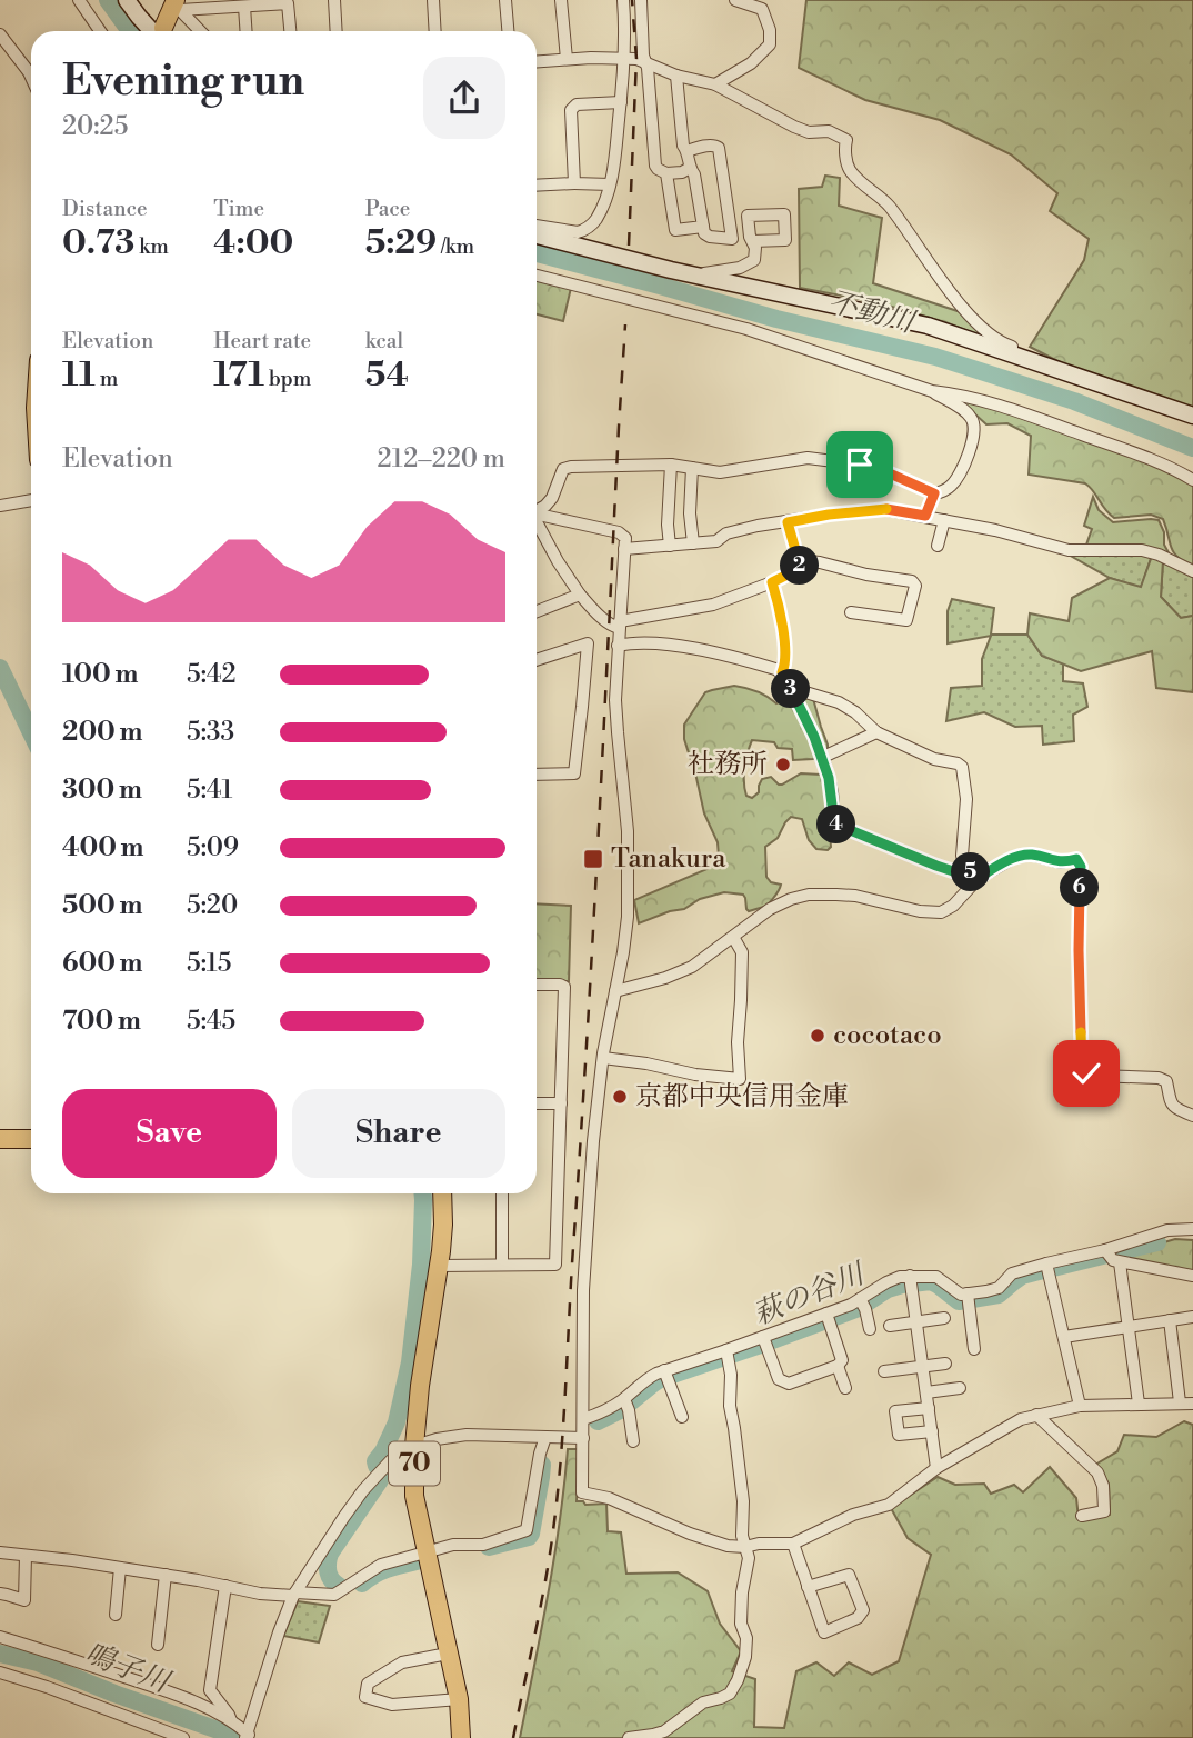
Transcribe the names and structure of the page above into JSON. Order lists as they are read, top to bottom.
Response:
{
  "streets": {
    "main road": ["70"]
  },
  "water": ["不動川", "萩の谷川", "鳴子川"],
  "places": {
    "other": ["社務所", "cocotaco", "京都中央信用金庫"],
    "transit": ["Tanakura"]
  },
  "page": {
    "heading": ["Evening run", "20:25"],
    "stats": [
      ["Distance", "0.73 km"],
      ["Time", "4:00"],
      ["Pace", "5:29 /km"],
      ["Elevation", "11 m"],
      ["Heart rate", "171 bpm"],
      ["kcal", "54"]
    ],
    "chart": ["Elevation", "212–220 m"],
    "pins": [
      "2",
      "3",
      "4",
      "5",
      "6"
    ],
    "list": [
      {
        "name": "100 m",
        "note": "5:42"
      },
      {
        "name": "200 m",
        "note": "5:33"
      },
      {
        "name": "300 m",
        "note": "5:41"
      },
      {
        "name": "400 m",
        "note": "5:09"
      },
      {
        "name": "500 m",
        "note": "5:20"
      },
      {
        "name": "600 m",
        "note": "5:15"
      },
      {
        "name": "700 m",
        "note": "5:45"
      }
    ],
    "buttons": ["Save", "Share"]
  }
}
